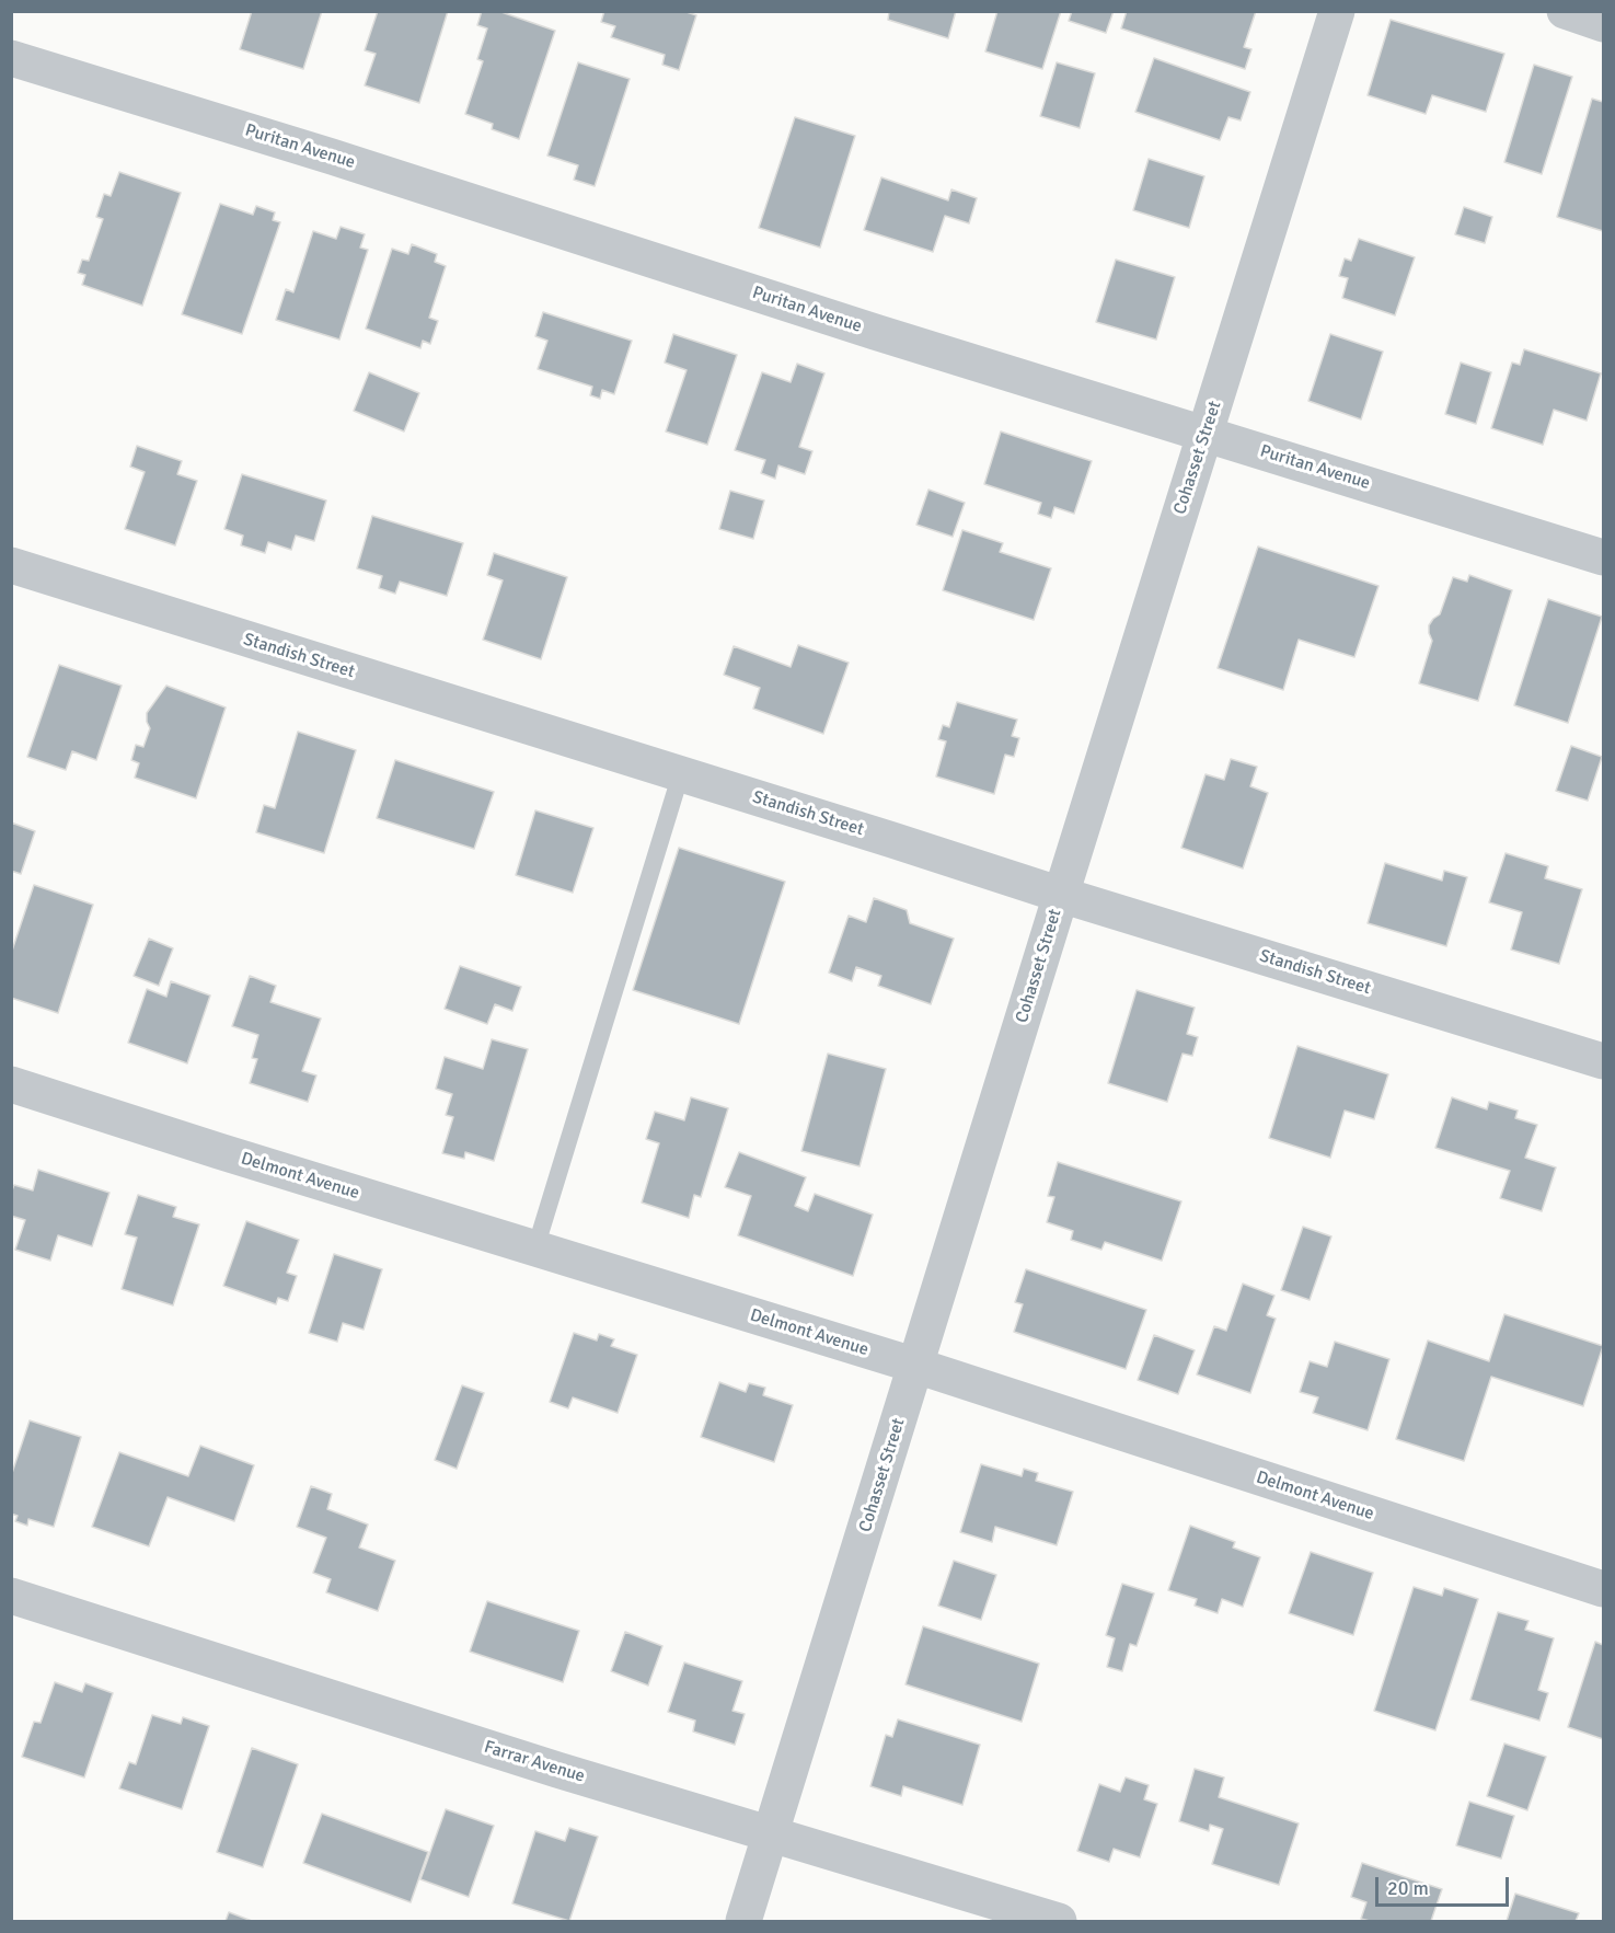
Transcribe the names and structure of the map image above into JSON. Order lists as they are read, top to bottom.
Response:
{
  "streets": {
    "street": [
      "Puritan Avenue",
      "Cohasset Street",
      "Standish Street",
      "Delmont Avenue",
      "Farrar Avenue"
    ]
  },
  "crossings": [
    ["Puritan Avenue", "Cohasset Street"],
    ["Cohasset Street", "Standish Street"],
    ["Cohasset Street", "Delmont Avenue"],
    ["Cohasset Street", "Farrar Avenue"]
  ],
  "scale_bar": "20 m"
}
